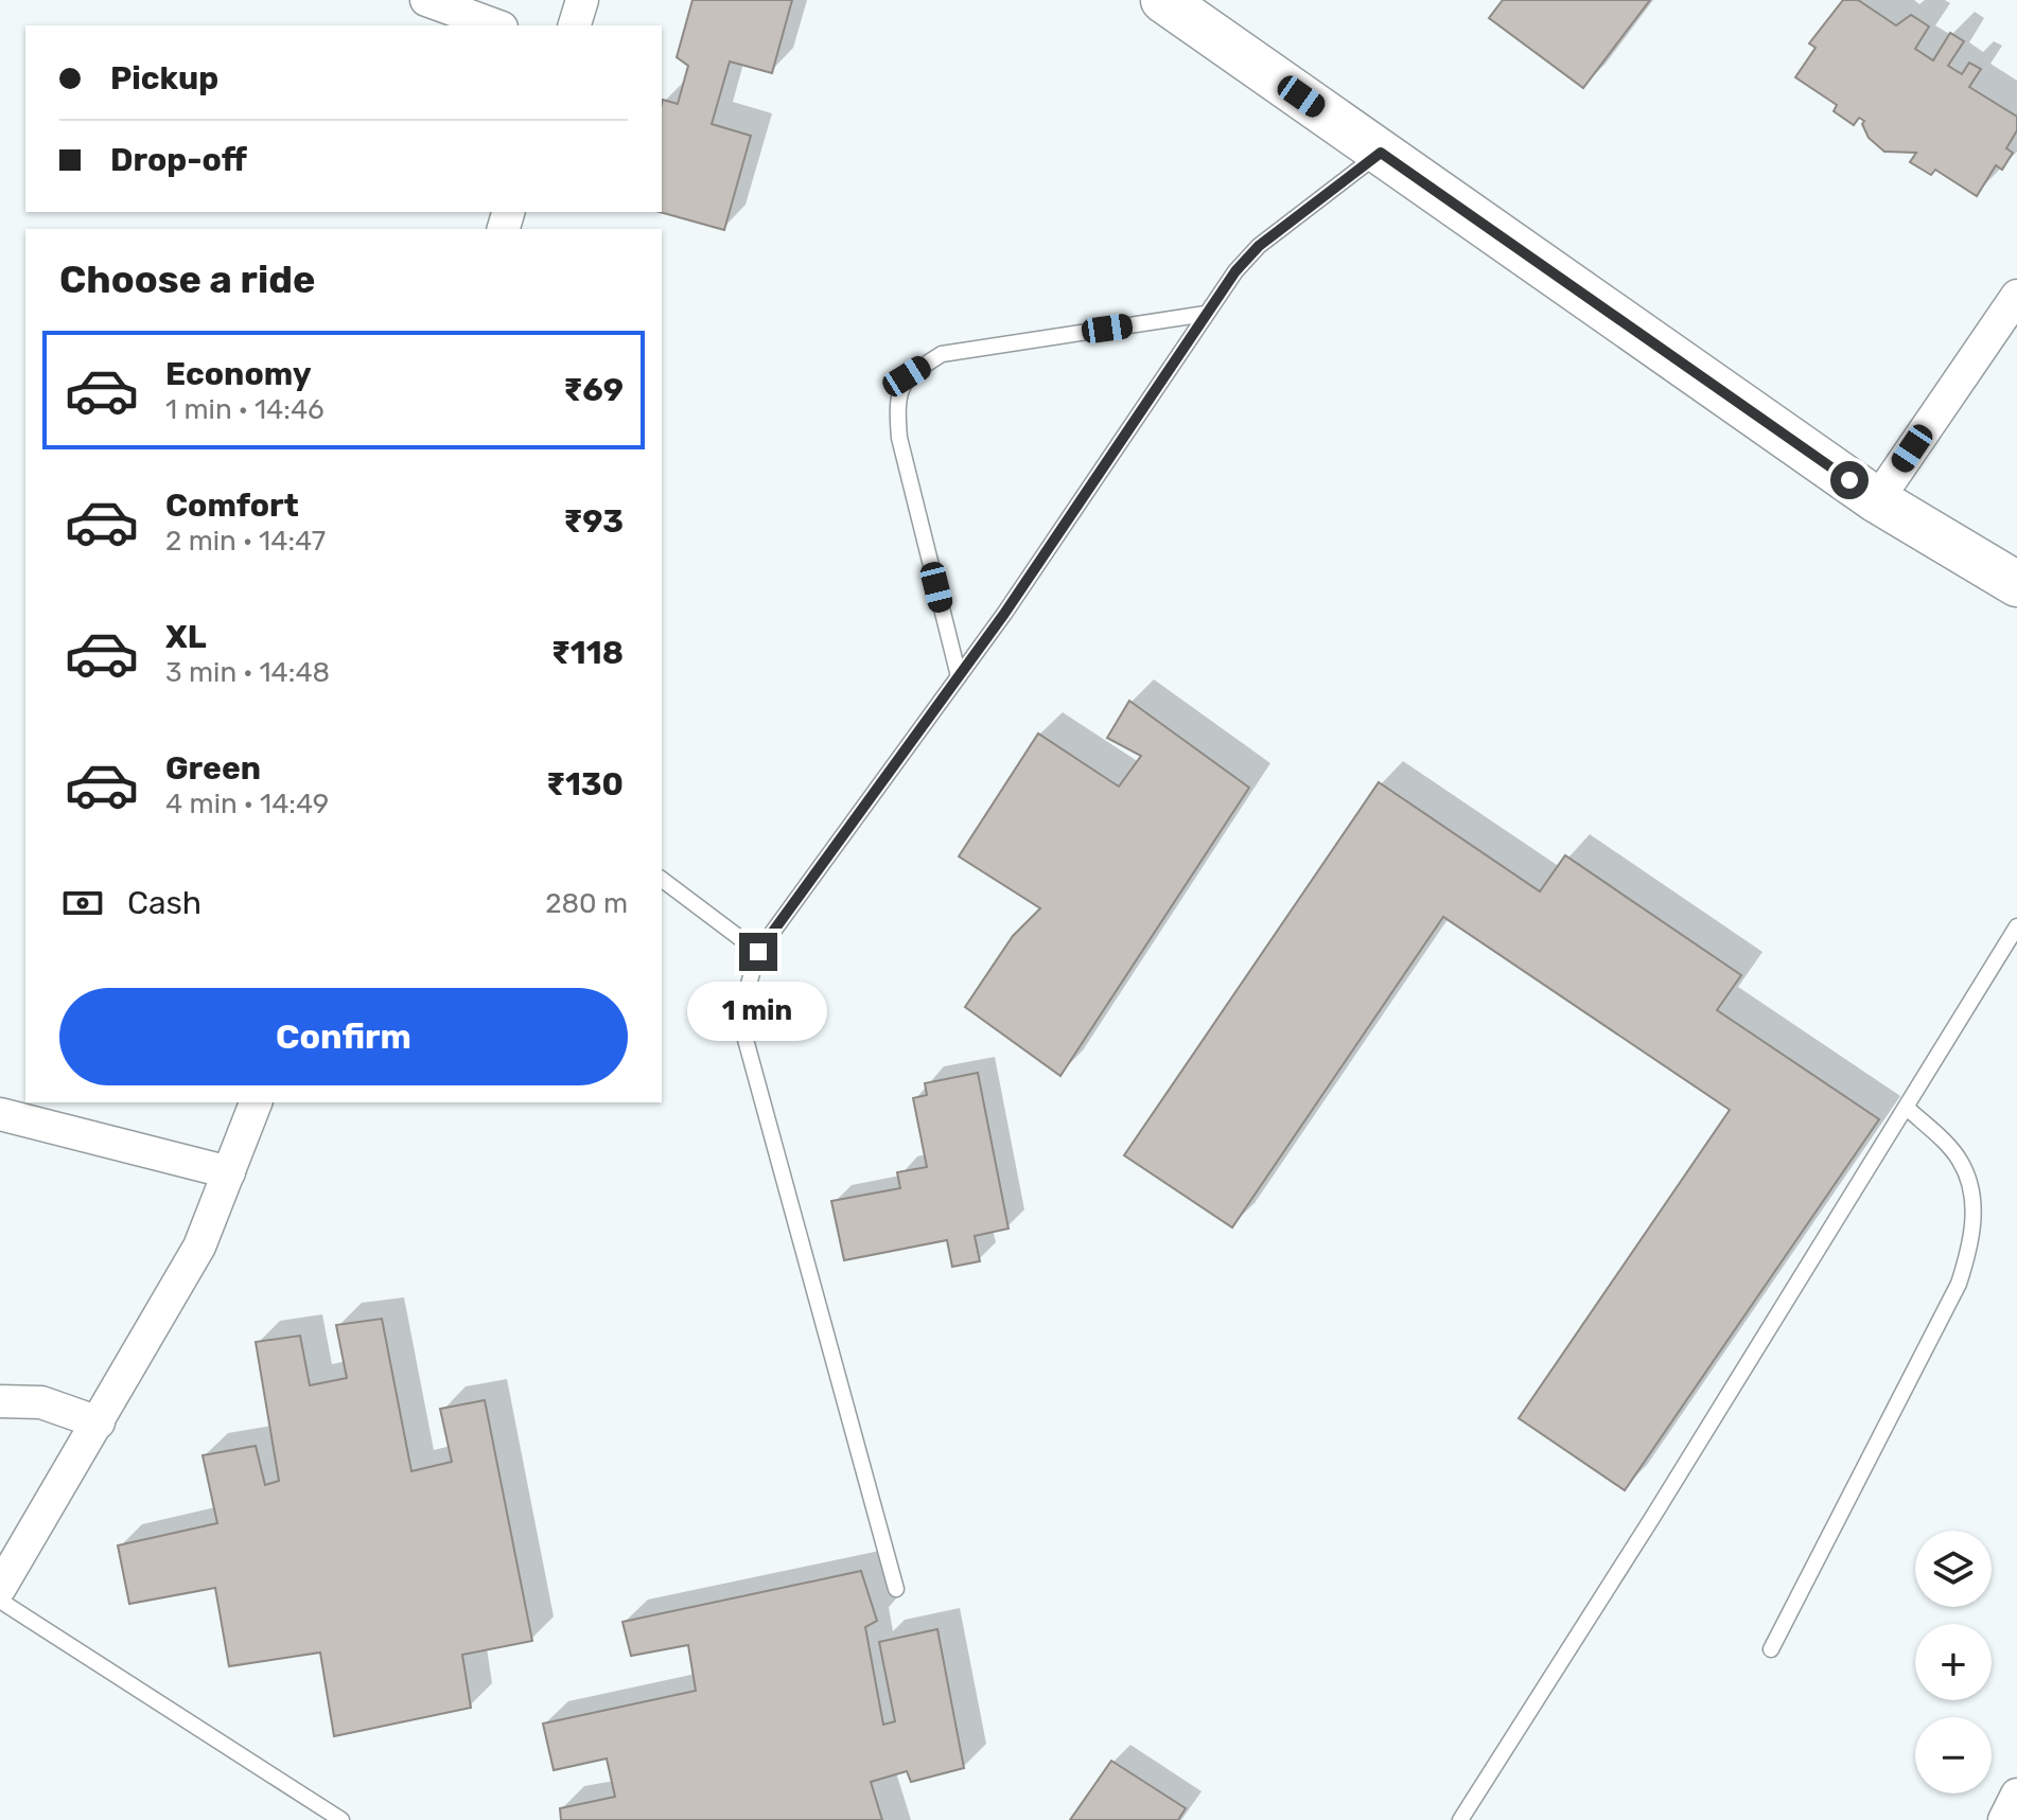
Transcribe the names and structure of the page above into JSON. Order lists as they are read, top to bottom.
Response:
{
  "page": {
    "banner": ["Pickup", "Drop-off"],
    "heading": "Choose a ride",
    "list": [
      {
        "name": "Economy",
        "note": "1 min · 14:46",
        "value": "₹69"
      },
      {
        "name": "Comfort",
        "note": "2 min · 14:47",
        "value": "₹93"
      },
      {
        "name": "XL",
        "note": "3 min · 14:48",
        "value": "₹118"
      },
      {
        "name": "Green",
        "note": "4 min · 14:49",
        "value": "₹130"
      }
    ],
    "pay": ["Cash", "280 m"],
    "buttons": "Confirm",
    "bubble": "1 min",
    "map_buttons": ["+", "−"]
  }
}
